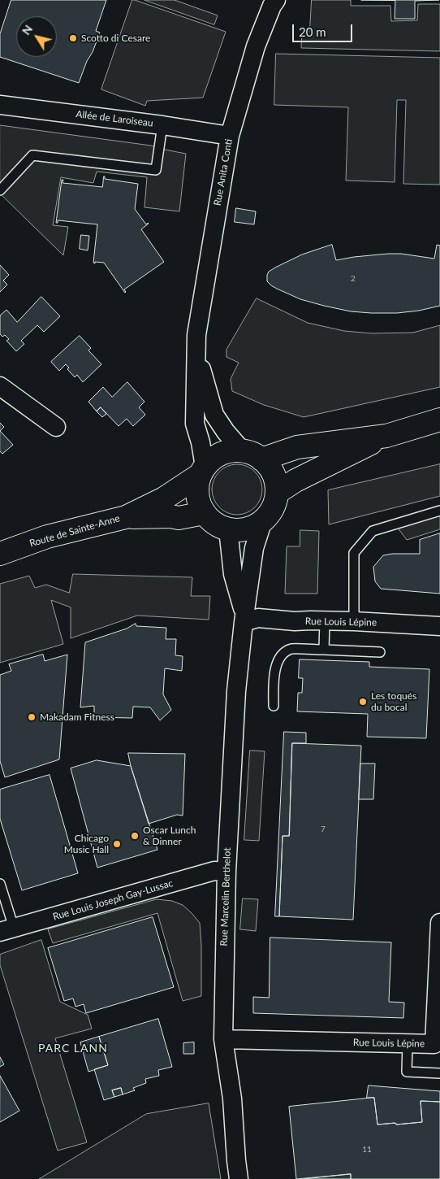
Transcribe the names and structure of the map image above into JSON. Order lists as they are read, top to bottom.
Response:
{
  "streets": {
    "main road": ["Route de Sainte-Anne"],
    "street": [
      "Allée de Laroiseau",
      "Rue Anita Conti",
      "Rue Louis Lépine",
      "Rue Marcelin Berthelot",
      "Rue Louis Joseph Gay-Lussac"
    ]
  },
  "crossings": [
    ["Allée de Laroiseau", "Rue Anita Conti"],
    ["Rue Anita Conti", "Route de Sainte-Anne"],
    ["Rue Anita Conti", "Rue Marcelin Berthelot"],
    ["Route de Sainte-Anne", "Rue Marcelin Berthelot"],
    ["Rue Louis Lépine", "Rue Marcelin Berthelot"],
    ["Rue Marcelin Berthelot", "Rue Louis Joseph Gay-Lussac"]
  ],
  "districts": ["PARC LANN"],
  "places": [
    "Scotto di Cesare",
    "Les toqués du bocal",
    "Makadam Fitness",
    "Oscar Lunch & Dinner",
    "Chicago Music Hall"
  ],
  "house_numbers": ["2", "7", "11"],
  "scale_bar": "20 m",
  "north": "top left"
}
